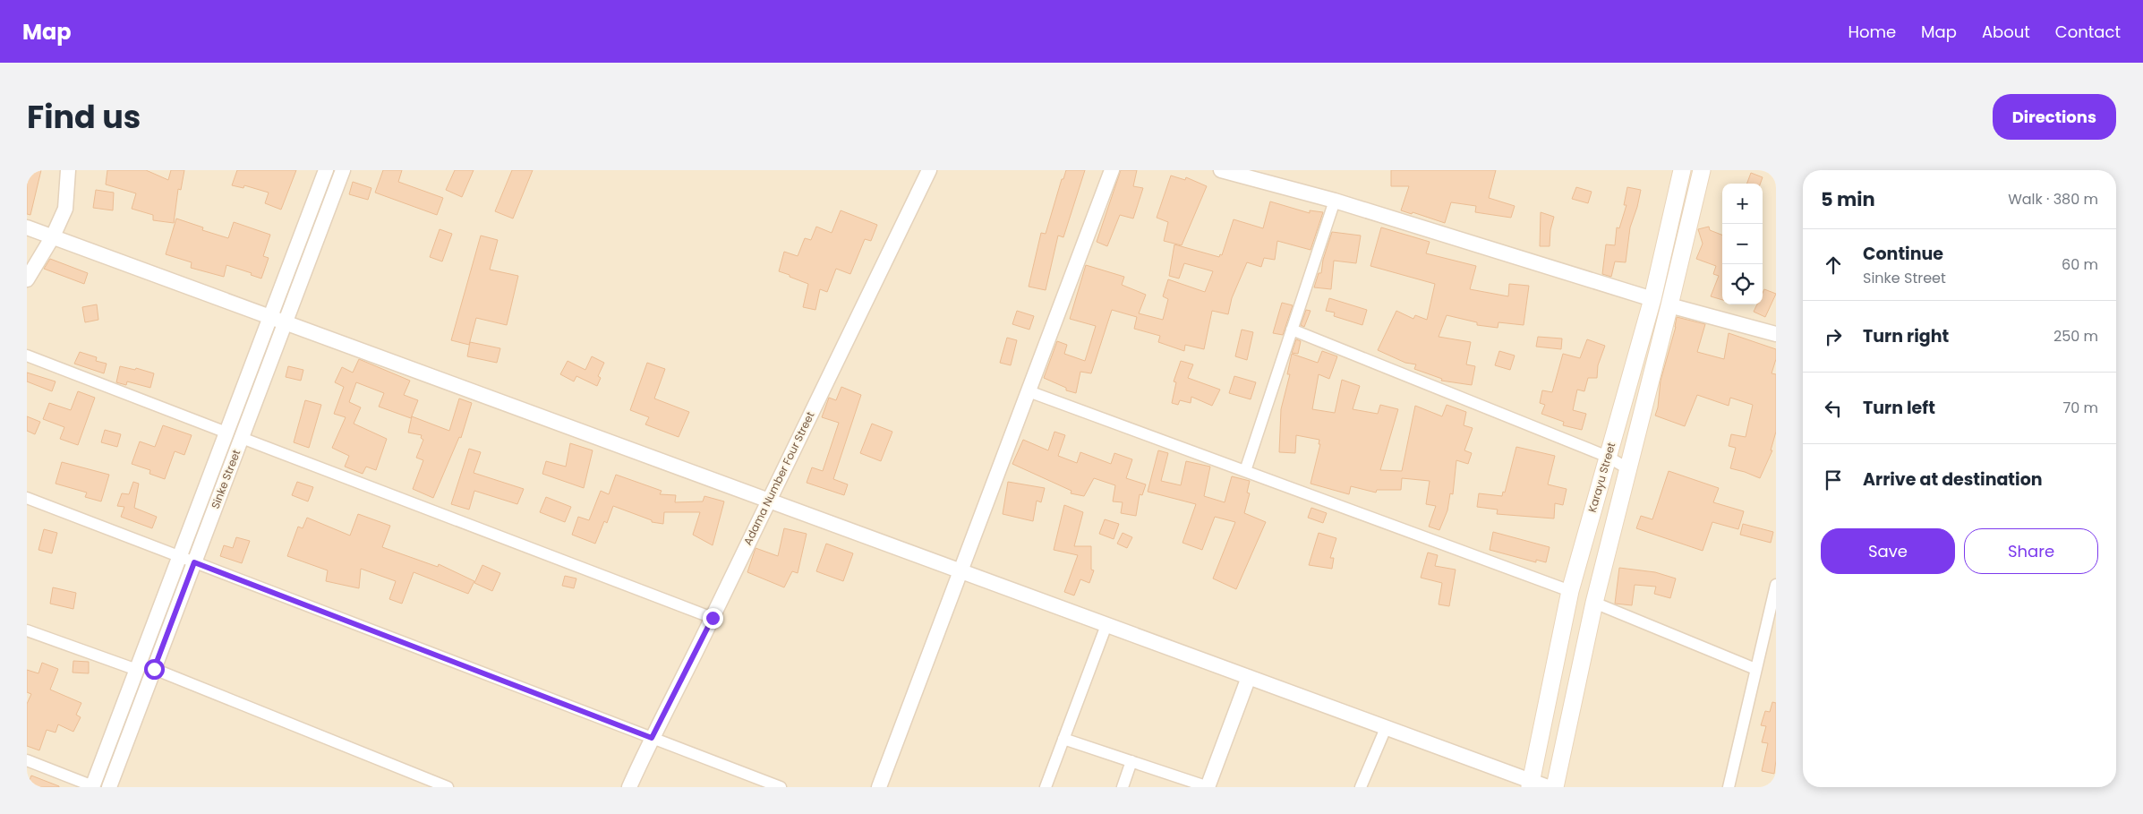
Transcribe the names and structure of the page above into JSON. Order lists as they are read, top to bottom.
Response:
{
  "streets": {
    "main road": ["Karayu Street"],
    "street": ["Adama Number Four Street", "Sinke Street"]
  },
  "page": {
    "header": "Map",
    "nav": [
      "Home",
      "Map",
      "About",
      "Contact"
    ],
    "title": "Find us",
    "buttons": [
      "Directions",
      ["Save", "Share"]
    ],
    "heading": ["5 min", "Walk · 380 m"],
    "map_buttons": ["+", "−"],
    "list": [
      ["Continue", "Sinke Street", "60 m"],
      ["Turn right", "250 m"],
      ["Turn left", "70 m"],
      "Arrive at destination"
    ]
  }
}
